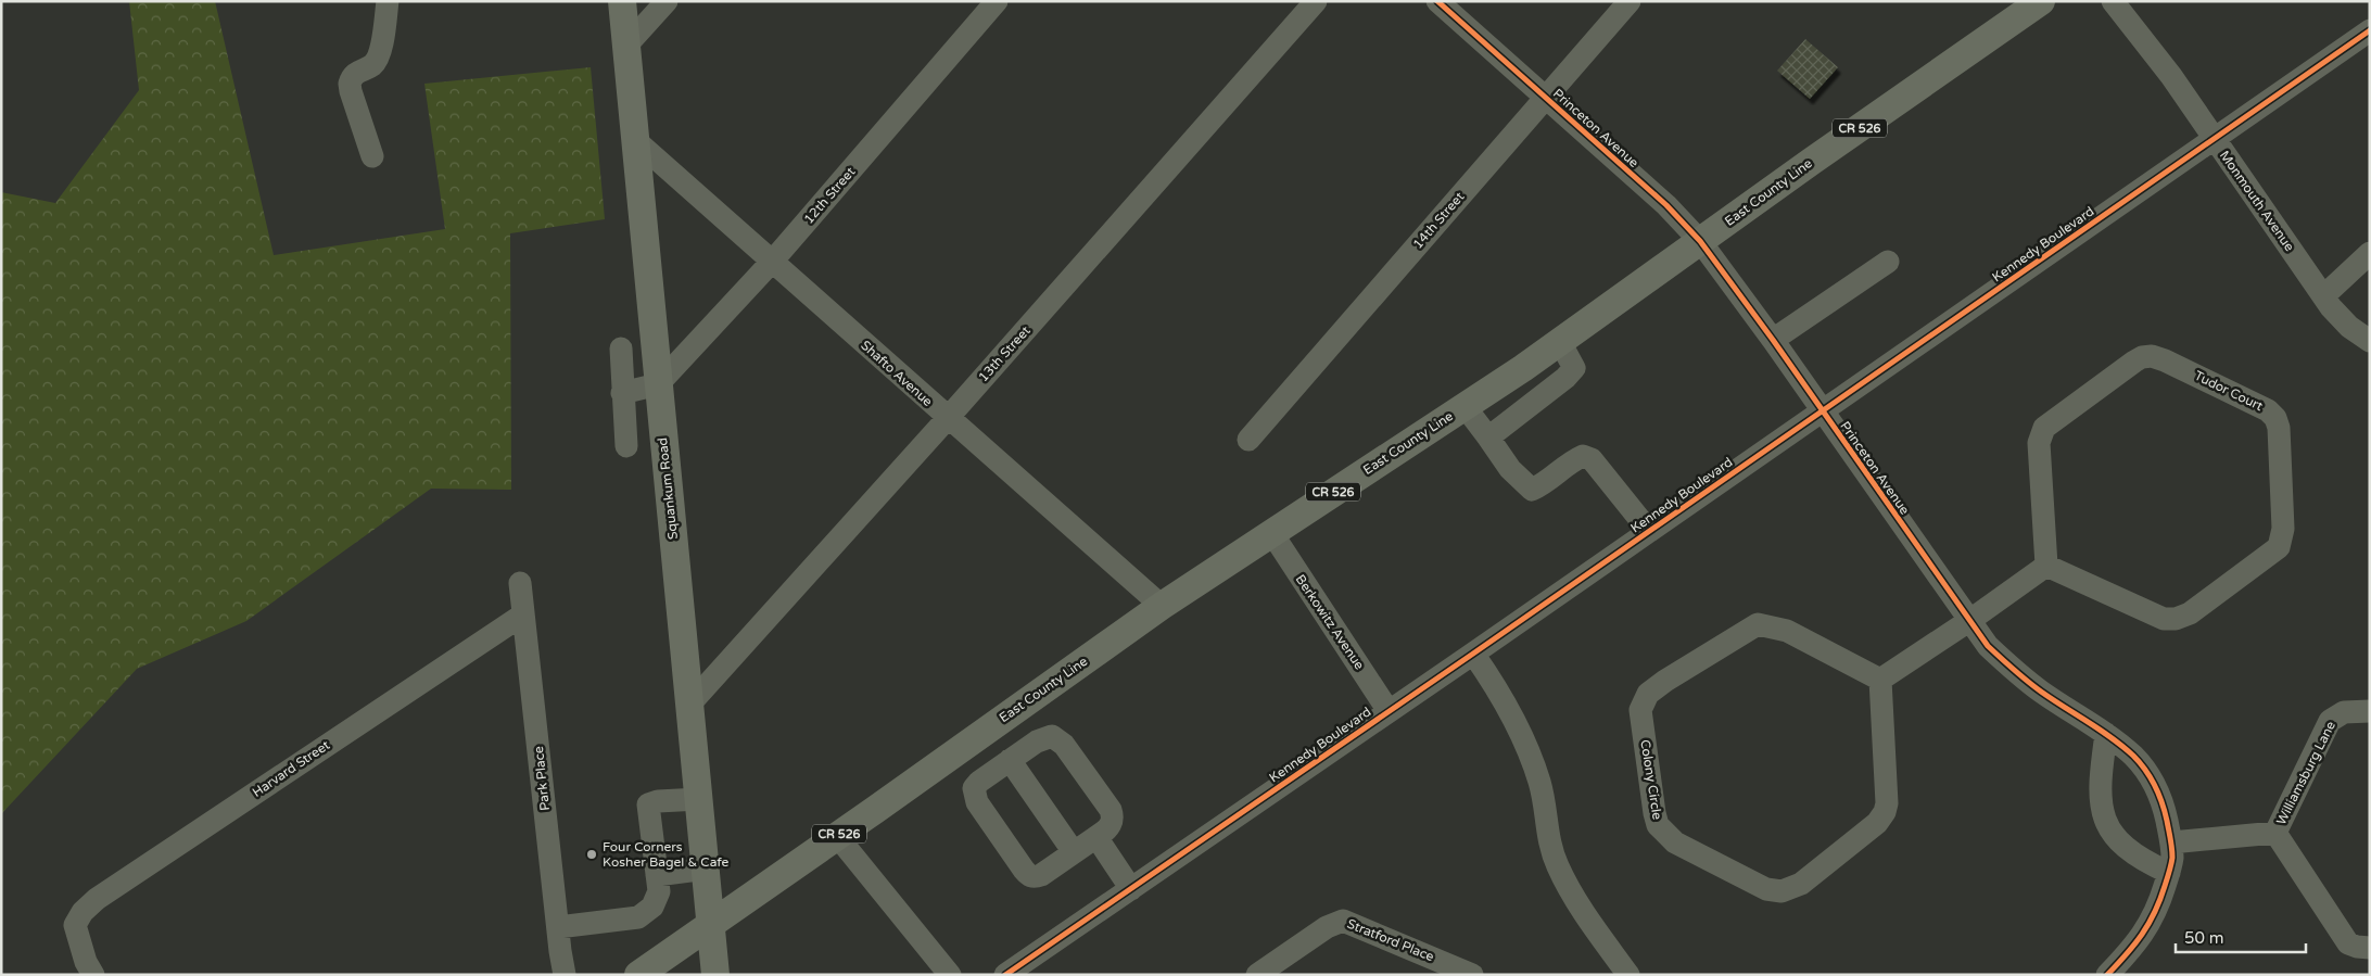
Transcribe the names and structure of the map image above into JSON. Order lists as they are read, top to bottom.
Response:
{
  "streets": {
    "main road": ["CR 526", "East County Line", "Squankum Road"],
    "street": [
      "Princeton Avenue",
      "12th Street",
      "Monmouth Avenue",
      "14th Street",
      "Kennedy Boulevard",
      "13th Street",
      "Shafto Avenue",
      "Tudor Court",
      "Berkowitz Avenue",
      "Harvard Street",
      "Williamsburg Lane",
      "Park Place",
      "Colony Circle",
      "Stratford Place"
    ]
  },
  "crossings": [
    ["Princeton Avenue", "East County Line"],
    ["Princeton Avenue", "14th Street"],
    ["Princeton Avenue", "Kennedy Boulevard"],
    ["Princeton Avenue", "Williamsburg Lane"],
    ["East County Line", "Shafto Avenue"],
    ["East County Line", "Squankum Road"],
    ["East County Line", "Berkowitz Avenue"],
    ["12th Street", "Shafto Avenue"],
    ["12th Street", "Squankum Road"],
    ["Monmouth Avenue", "Kennedy Boulevard"],
    ["Kennedy Boulevard", "Berkowitz Avenue"],
    ["13th Street", "Shafto Avenue"],
    ["13th Street", "Squankum Road"],
    ["Shafto Avenue", "Squankum Road"],
    ["Harvard Street", "Park Place"]
  ],
  "places": ["Four Corners Kosher Bagel & Cafe"],
  "scale_bar": "50 m"
}
